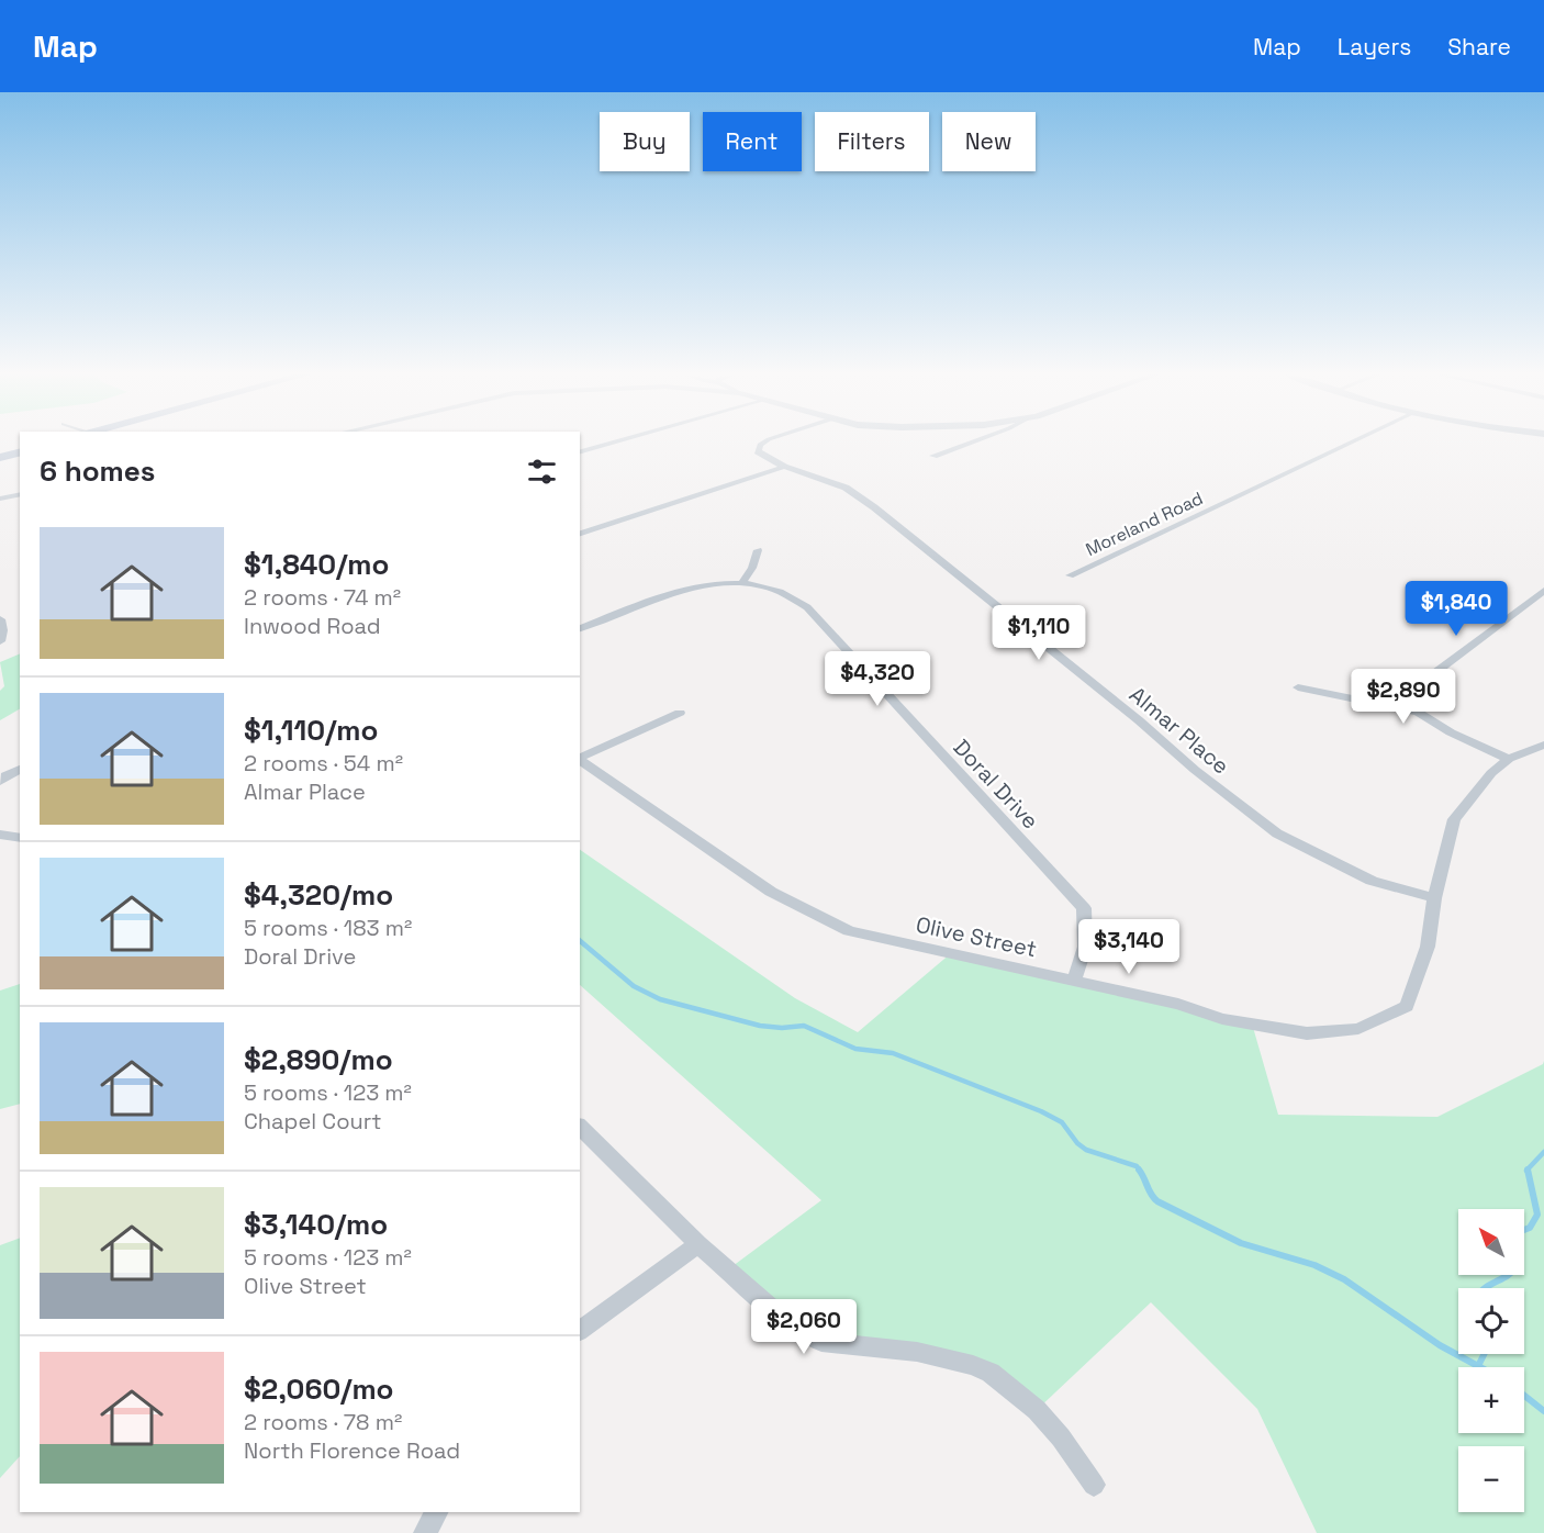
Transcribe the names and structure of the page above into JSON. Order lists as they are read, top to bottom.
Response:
{
  "streets": {
    "street": [
      "Moreland Road",
      "Almar Place",
      "Doral Drive",
      "Olive Street"
    ]
  },
  "crossings": [
    ["Almar Place", "Olive Street"],
    ["Doral Drive", "Olive Street"]
  ],
  "north": "top left",
  "page": {
    "header": "Map",
    "nav": ["Map", "Layers", "Share"],
    "chip": [
      "Buy",
      "Rent",
      "Filters",
      "New"
    ],
    "heading": "6 homes",
    "list": [
      {
        "name": "$1,840/mo",
        "note": "2 rooms · 74 m² · Inwood Road"
      },
      {
        "name": "$1,110/mo",
        "note": "2 rooms · 54 m² · Almar Place"
      },
      {
        "name": "$4,320/mo",
        "note": "5 rooms · 183 m² · Doral Drive"
      },
      {
        "name": "$2,890/mo",
        "note": "5 rooms · 123 m² · Chapel Court"
      },
      {
        "name": "$3,140/mo",
        "note": "5 rooms · 123 m² · Olive Street"
      },
      {
        "name": "$2,060/mo",
        "note": "2 rooms · 78 m² · North Florence Road"
      }
    ],
    "price": [
      "$1,840",
      "$1,110",
      "$4,320",
      "$2,890",
      "$3,140",
      "$2,060"
    ],
    "map_buttons": ["+", "−"]
  }
}
